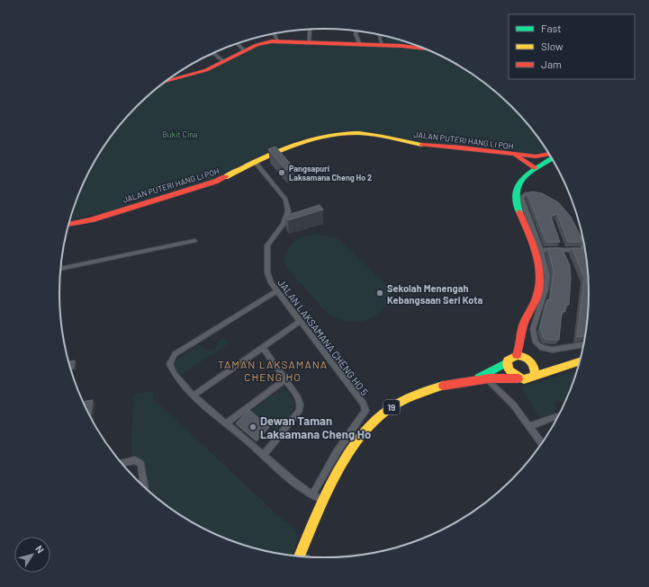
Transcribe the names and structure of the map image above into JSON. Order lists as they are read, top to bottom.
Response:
{
  "streets": {
    "street": ["JALAN PUTERI HANG LI POH", "JALAN LAKSAMANA CHENG HO 5", "19"]
  },
  "crossings": [
    ["JALAN PUTERI HANG LI POH", "JALAN LAKSAMANA CHENG HO 5"]
  ],
  "districts": ["TAMAN LAKSAMANA CHENG HO"],
  "parks": ["Bukit Cina"],
  "places": ["Pangsapuri Laksamana Cheng Ho 2", "Sekolah Menengah Kebangsaan Seri Kota", "Dewan Taman Laksamana Cheng Ho"],
  "legend": ["Fast", "Slow", "Jam"],
  "north": "top right"
}
